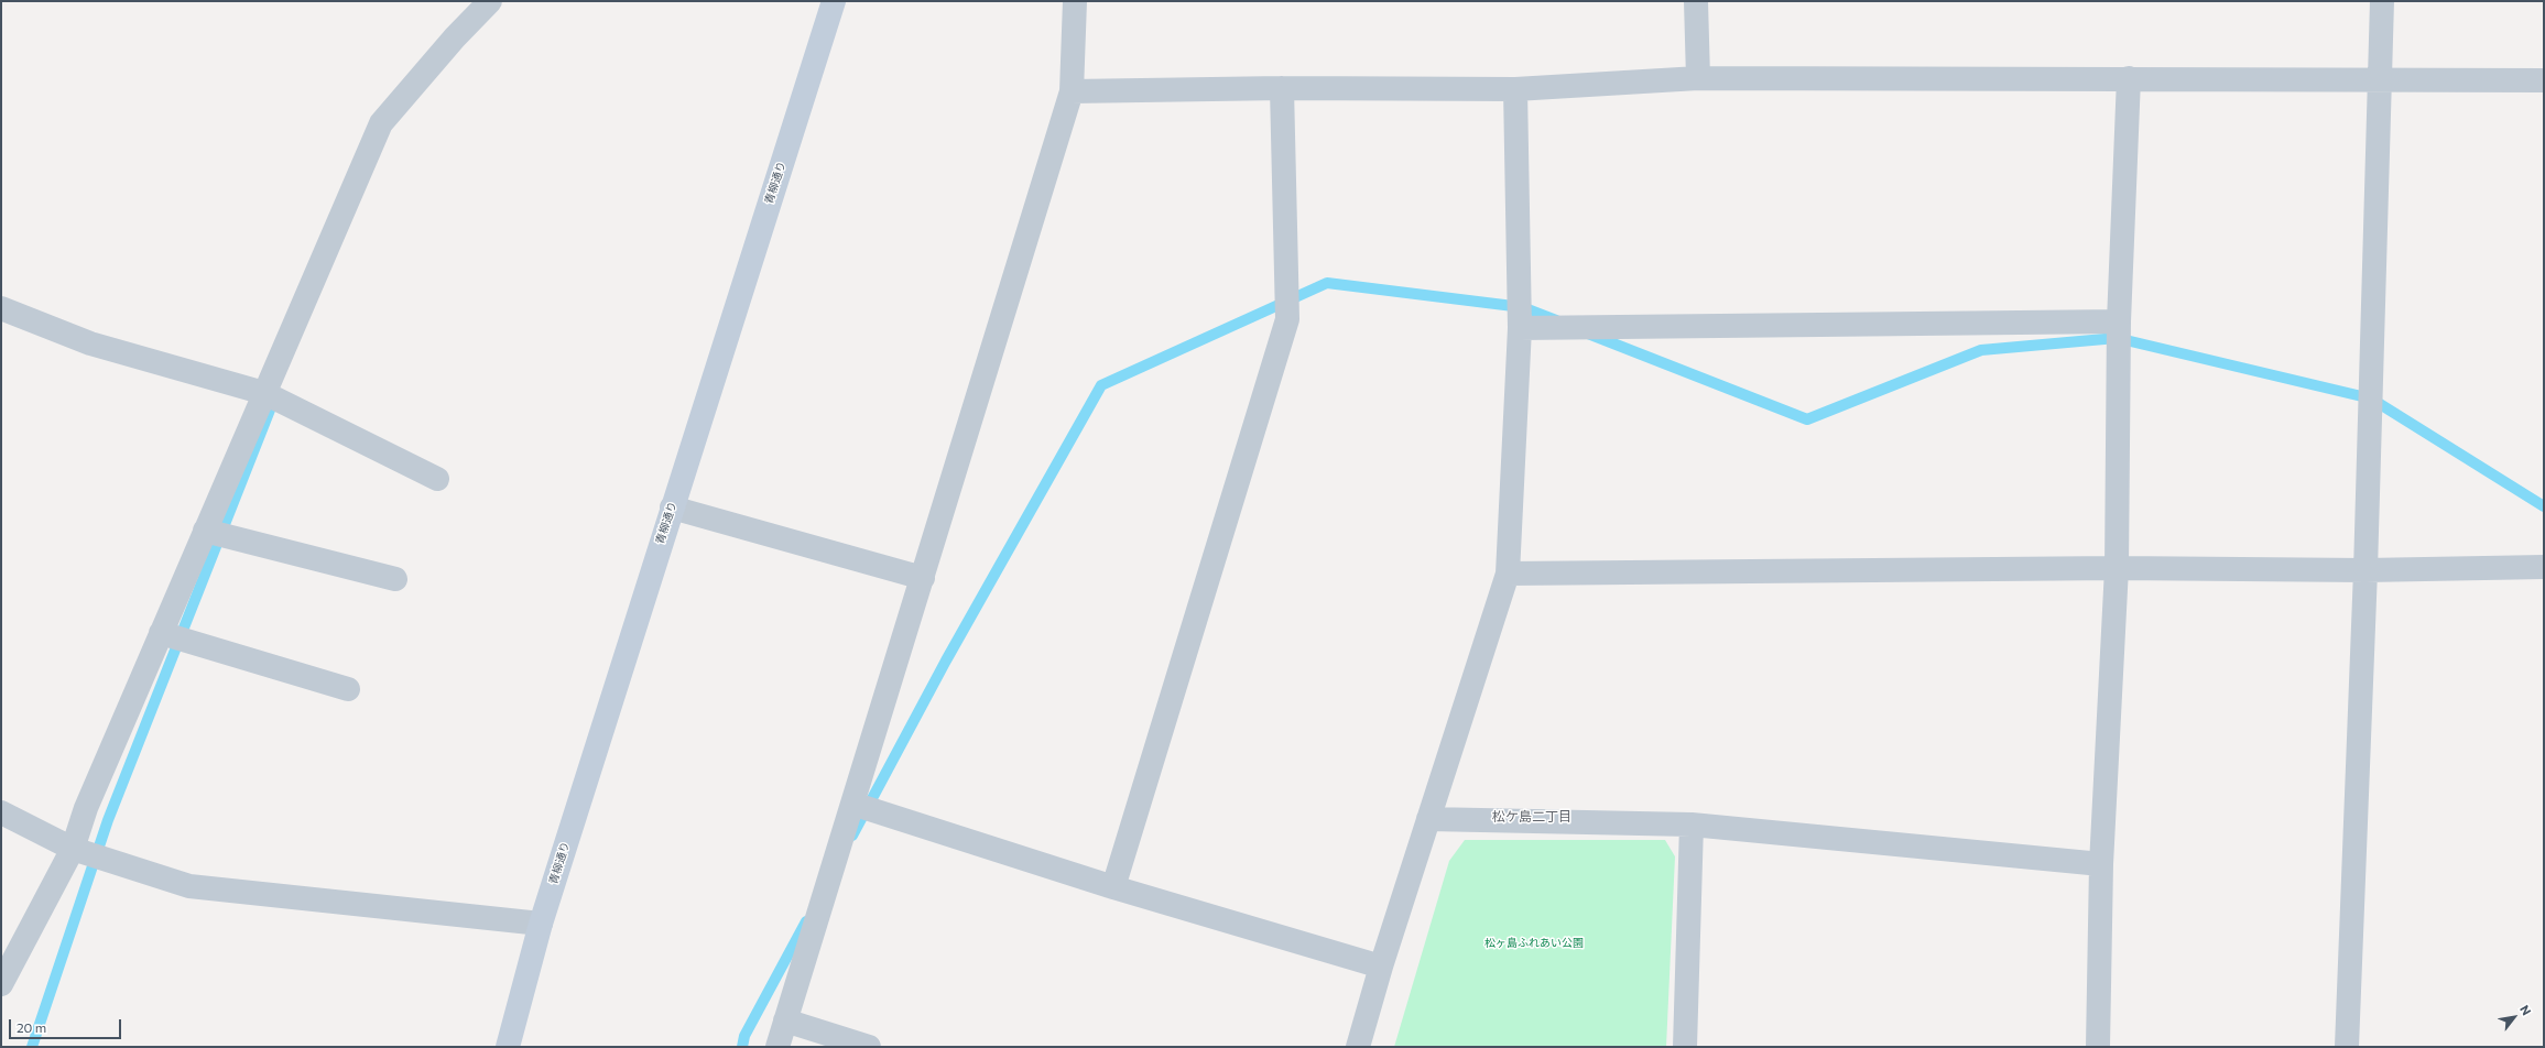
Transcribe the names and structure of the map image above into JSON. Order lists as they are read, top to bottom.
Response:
{
  "streets": {
    "street": ["青柳通り"]
  },
  "districts": ["松ケ島二丁目"],
  "parks": ["松ヶ島ふれあい公園"],
  "scale_bar": "20 m",
  "north": "top right"
}
